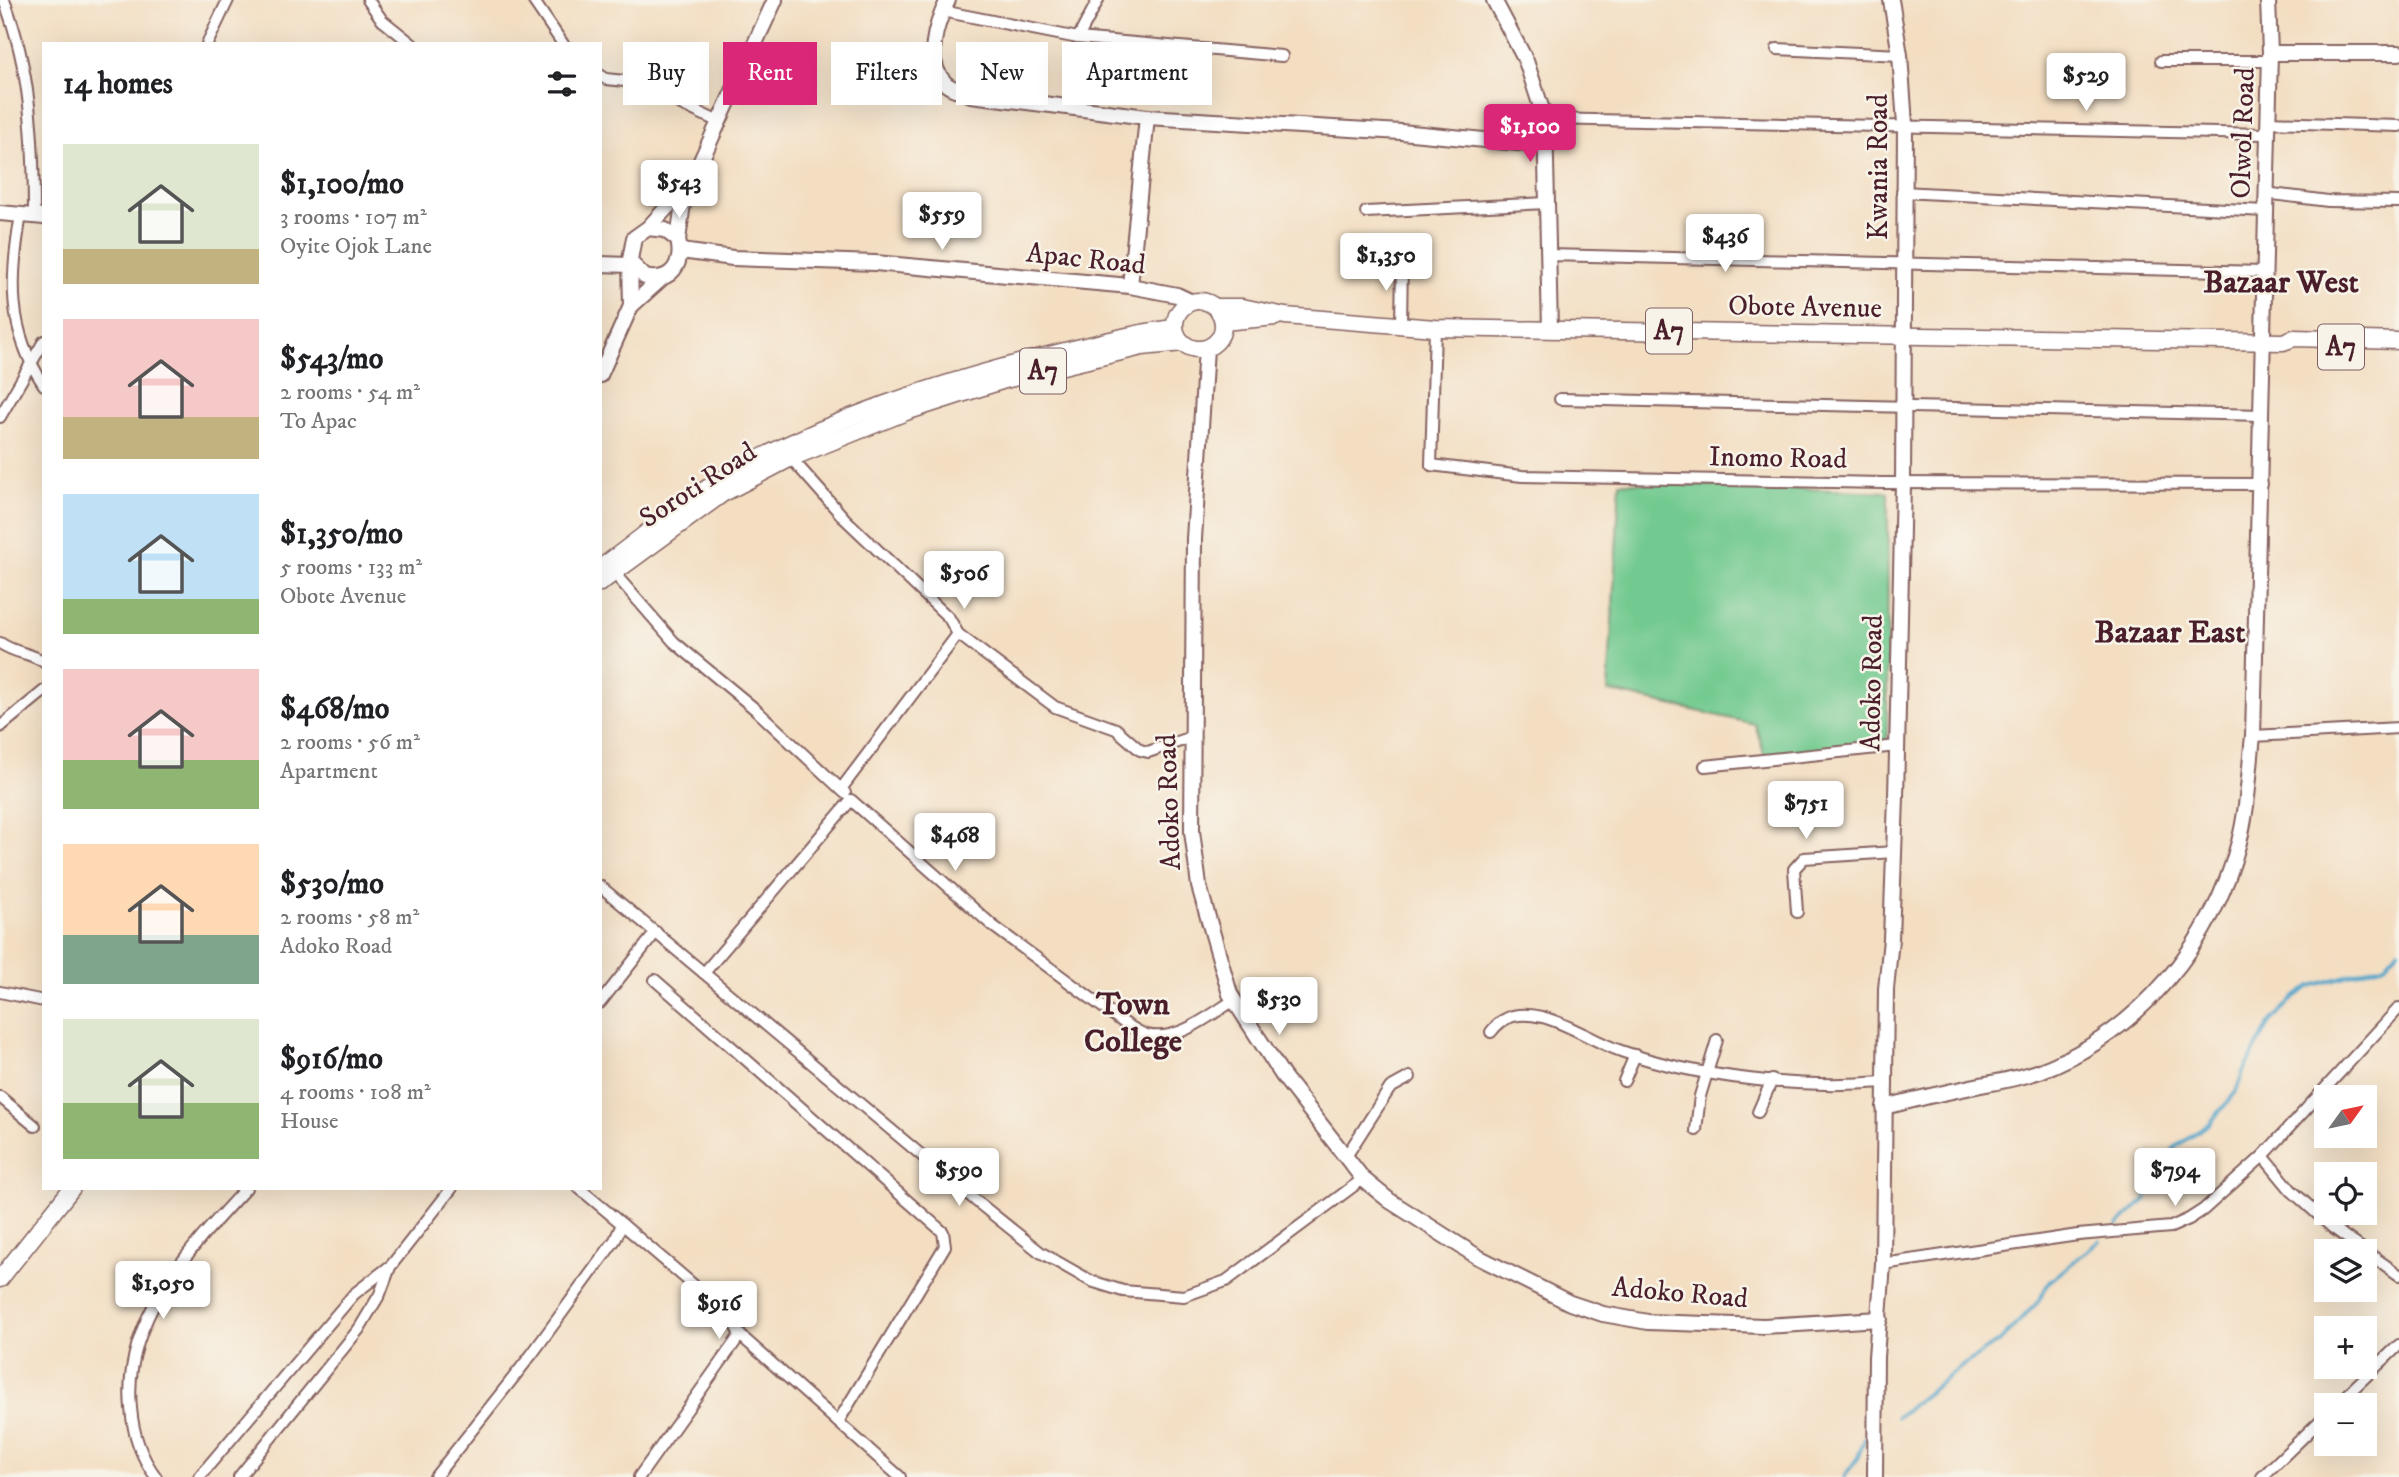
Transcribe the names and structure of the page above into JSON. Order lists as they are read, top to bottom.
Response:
{
  "streets": {
    "main road": ["Obote Avenue", "A7", "Soroti Road"],
    "street": [
      "Olwol Road",
      "Kwania Road",
      "Apac Road",
      "Inomo Road",
      "Adoko Road"
    ]
  },
  "crossings": [
    ["Olwol Road", "Obote Avenue"],
    ["Olwol Road", "Inomo Road"],
    ["Olwol Road", "Adoko Road"],
    ["Kwania Road", "Obote Avenue"],
    ["Kwania Road", "Adoko Road"],
    ["Apac Road", "Obote Avenue"],
    ["Apac Road", "A7"],
    ["Apac Road", "Adoko Road"],
    ["Obote Avenue", "A7"],
    ["Obote Avenue", "Inomo Road"],
    ["Obote Avenue", "Adoko Road"],
    ["A7", "Soroti Road"],
    ["A7", "Adoko Road"],
    ["Inomo Road", "Adoko Road"]
  ],
  "districts": ["Bazaar West", "Bazaar East", "Town College"],
  "north": "top right",
  "page": {
    "chip": [
      "Buy",
      "Rent",
      "Filters",
      "New",
      "Apartment"
    ],
    "heading": "14 homes",
    "price": [
      "$529",
      "$1,100",
      "$543",
      "$559",
      "$436",
      "$1,350",
      "$506",
      "$751",
      "$468",
      "$530",
      "$590",
      "$794",
      "$1,050",
      "$916"
    ],
    "list": [
      {
        "name": "$1,100/mo",
        "note": "3 rooms · 107 m² · Oyite Ojok Lane"
      },
      {
        "name": "$543/mo",
        "note": "2 rooms · 54 m² · To Apac"
      },
      {
        "name": "$1,350/mo",
        "note": "5 rooms · 133 m² · Obote Avenue"
      },
      {
        "name": "$468/mo",
        "note": "2 rooms · 56 m² · Apartment"
      },
      {
        "name": "$530/mo",
        "note": "2 rooms · 58 m² · Adoko Road"
      },
      {
        "name": "$916/mo",
        "note": "4 rooms · 108 m² · House"
      }
    ],
    "map_buttons": ["+", "−"]
  }
}
